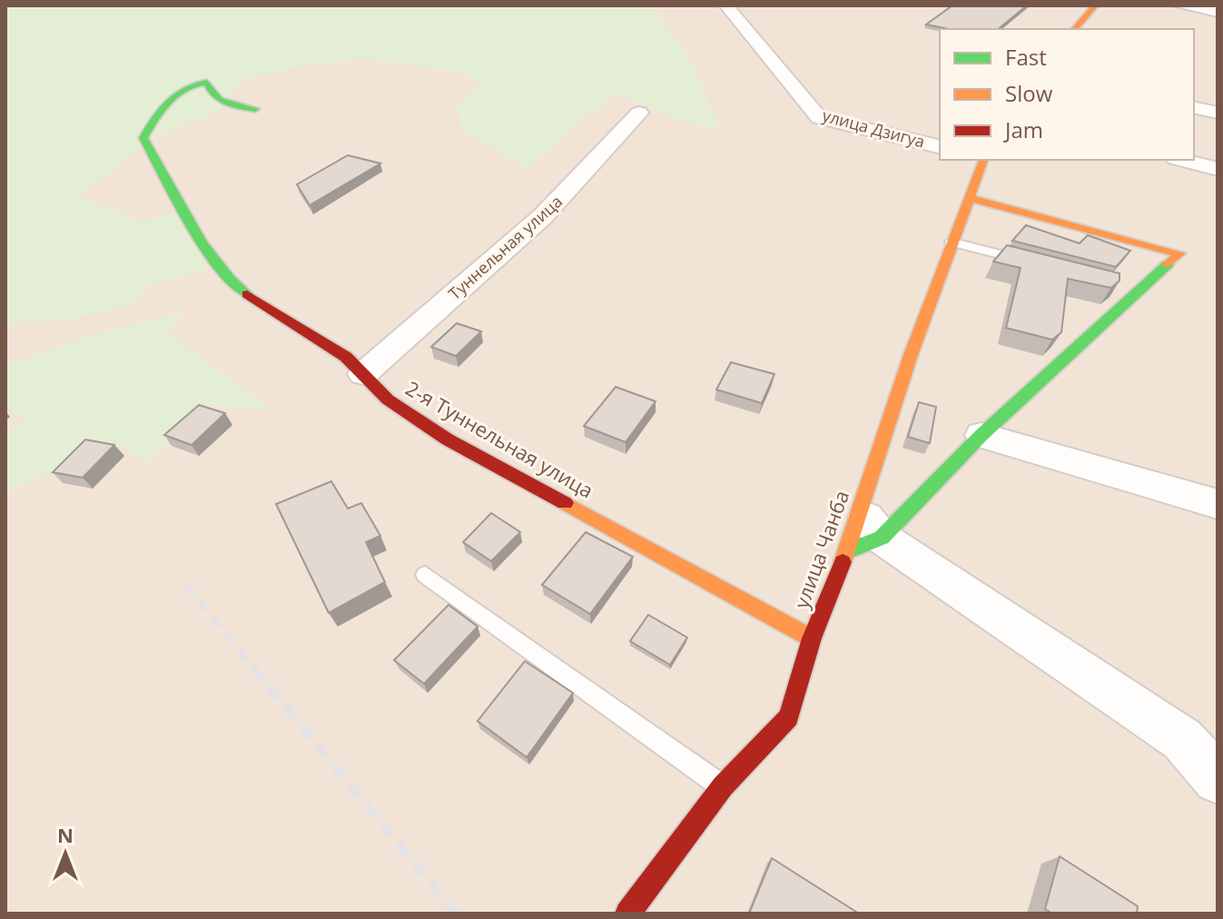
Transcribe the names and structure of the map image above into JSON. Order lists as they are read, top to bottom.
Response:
{
  "streets": {
    "street": [
      "улица Дзигуа",
      "Туннельная улица",
      "2-я Туннельная улица",
      "улица Чанба"
    ]
  },
  "crossings": [
    ["Туннельная улица", "2-я Туннельная улица"],
    ["2-я Туннельная улица", "улица Чанба"]
  ],
  "legend": ["Fast", "Slow", "Jam"],
  "north": "top"
}
